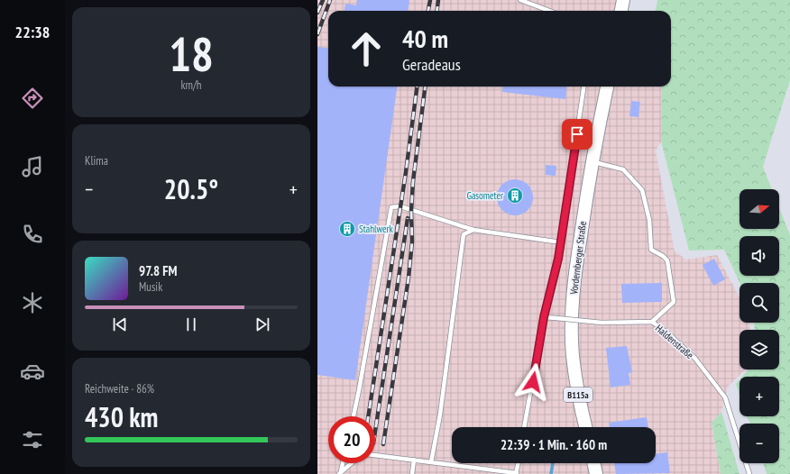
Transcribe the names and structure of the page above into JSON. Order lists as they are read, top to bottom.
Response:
{
  "streets": {
    "main road": ["Vordernberger Straße", "B115a"],
    "lane": ["Haldenstraße"]
  },
  "crossings": [
    ["Vordernberger Straße", "Haldenstraße"]
  ],
  "places": {
    "building": ["Gasometer", "Stahlwerk"]
  },
  "north": "right",
  "page": {
    "tabs": "22:38",
    "tile": [
      ["18", "km/h"],
      "Klima",
      ["Reichweite · 86%", "430 km"]
    ],
    "turn": ["40 m", "Geradeaus"],
    "heat": ["−", "20.5°", "+"],
    "map_buttons": ["+", "−"],
    "song": ["97.8 FM", "Musik"],
    "limit": "20",
    "trip": "22:39 · 1 Min. · 160 m"
  }
}
